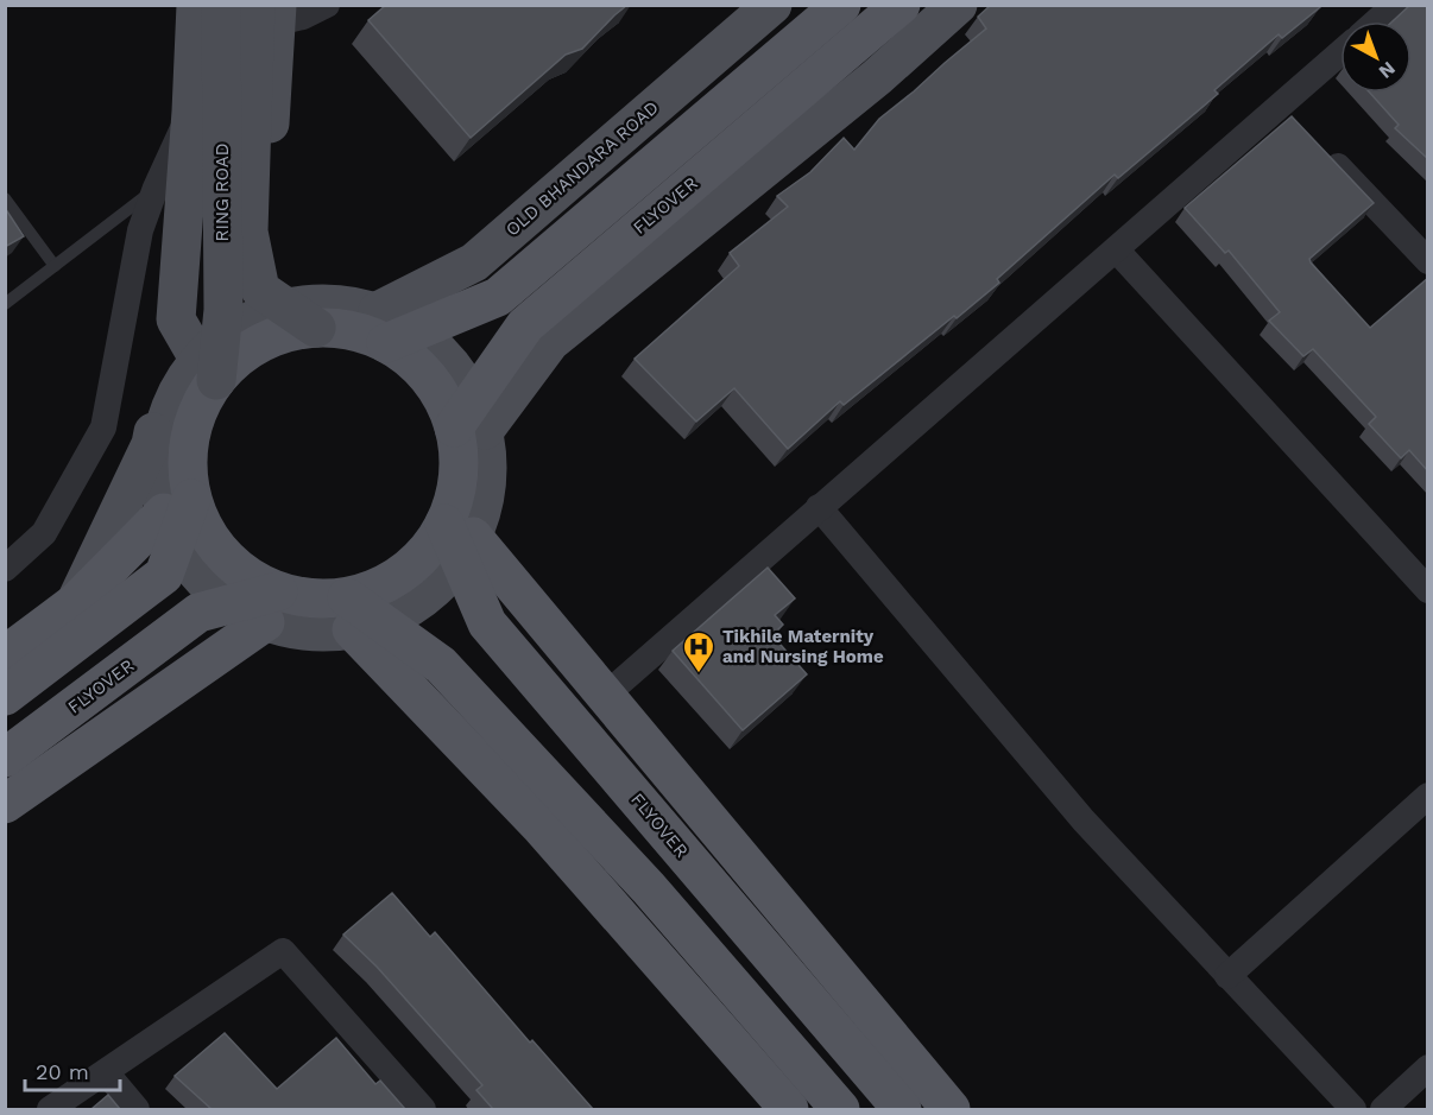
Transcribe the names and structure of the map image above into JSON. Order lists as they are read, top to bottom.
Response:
{
  "streets": {
    "highway": ["FLYOVER"],
    "main road": ["OLD BHANDARA ROAD", "RING ROAD"]
  },
  "crossings": [
    ["OLD BHANDARA ROAD", "FLYOVER"],
    ["RING ROAD", "FLYOVER"]
  ],
  "places": {
    "hospital": ["Tikhile Maternity and Nursing Home"]
  },
  "scale_bar": "20 m",
  "north": "bottom right"
}
